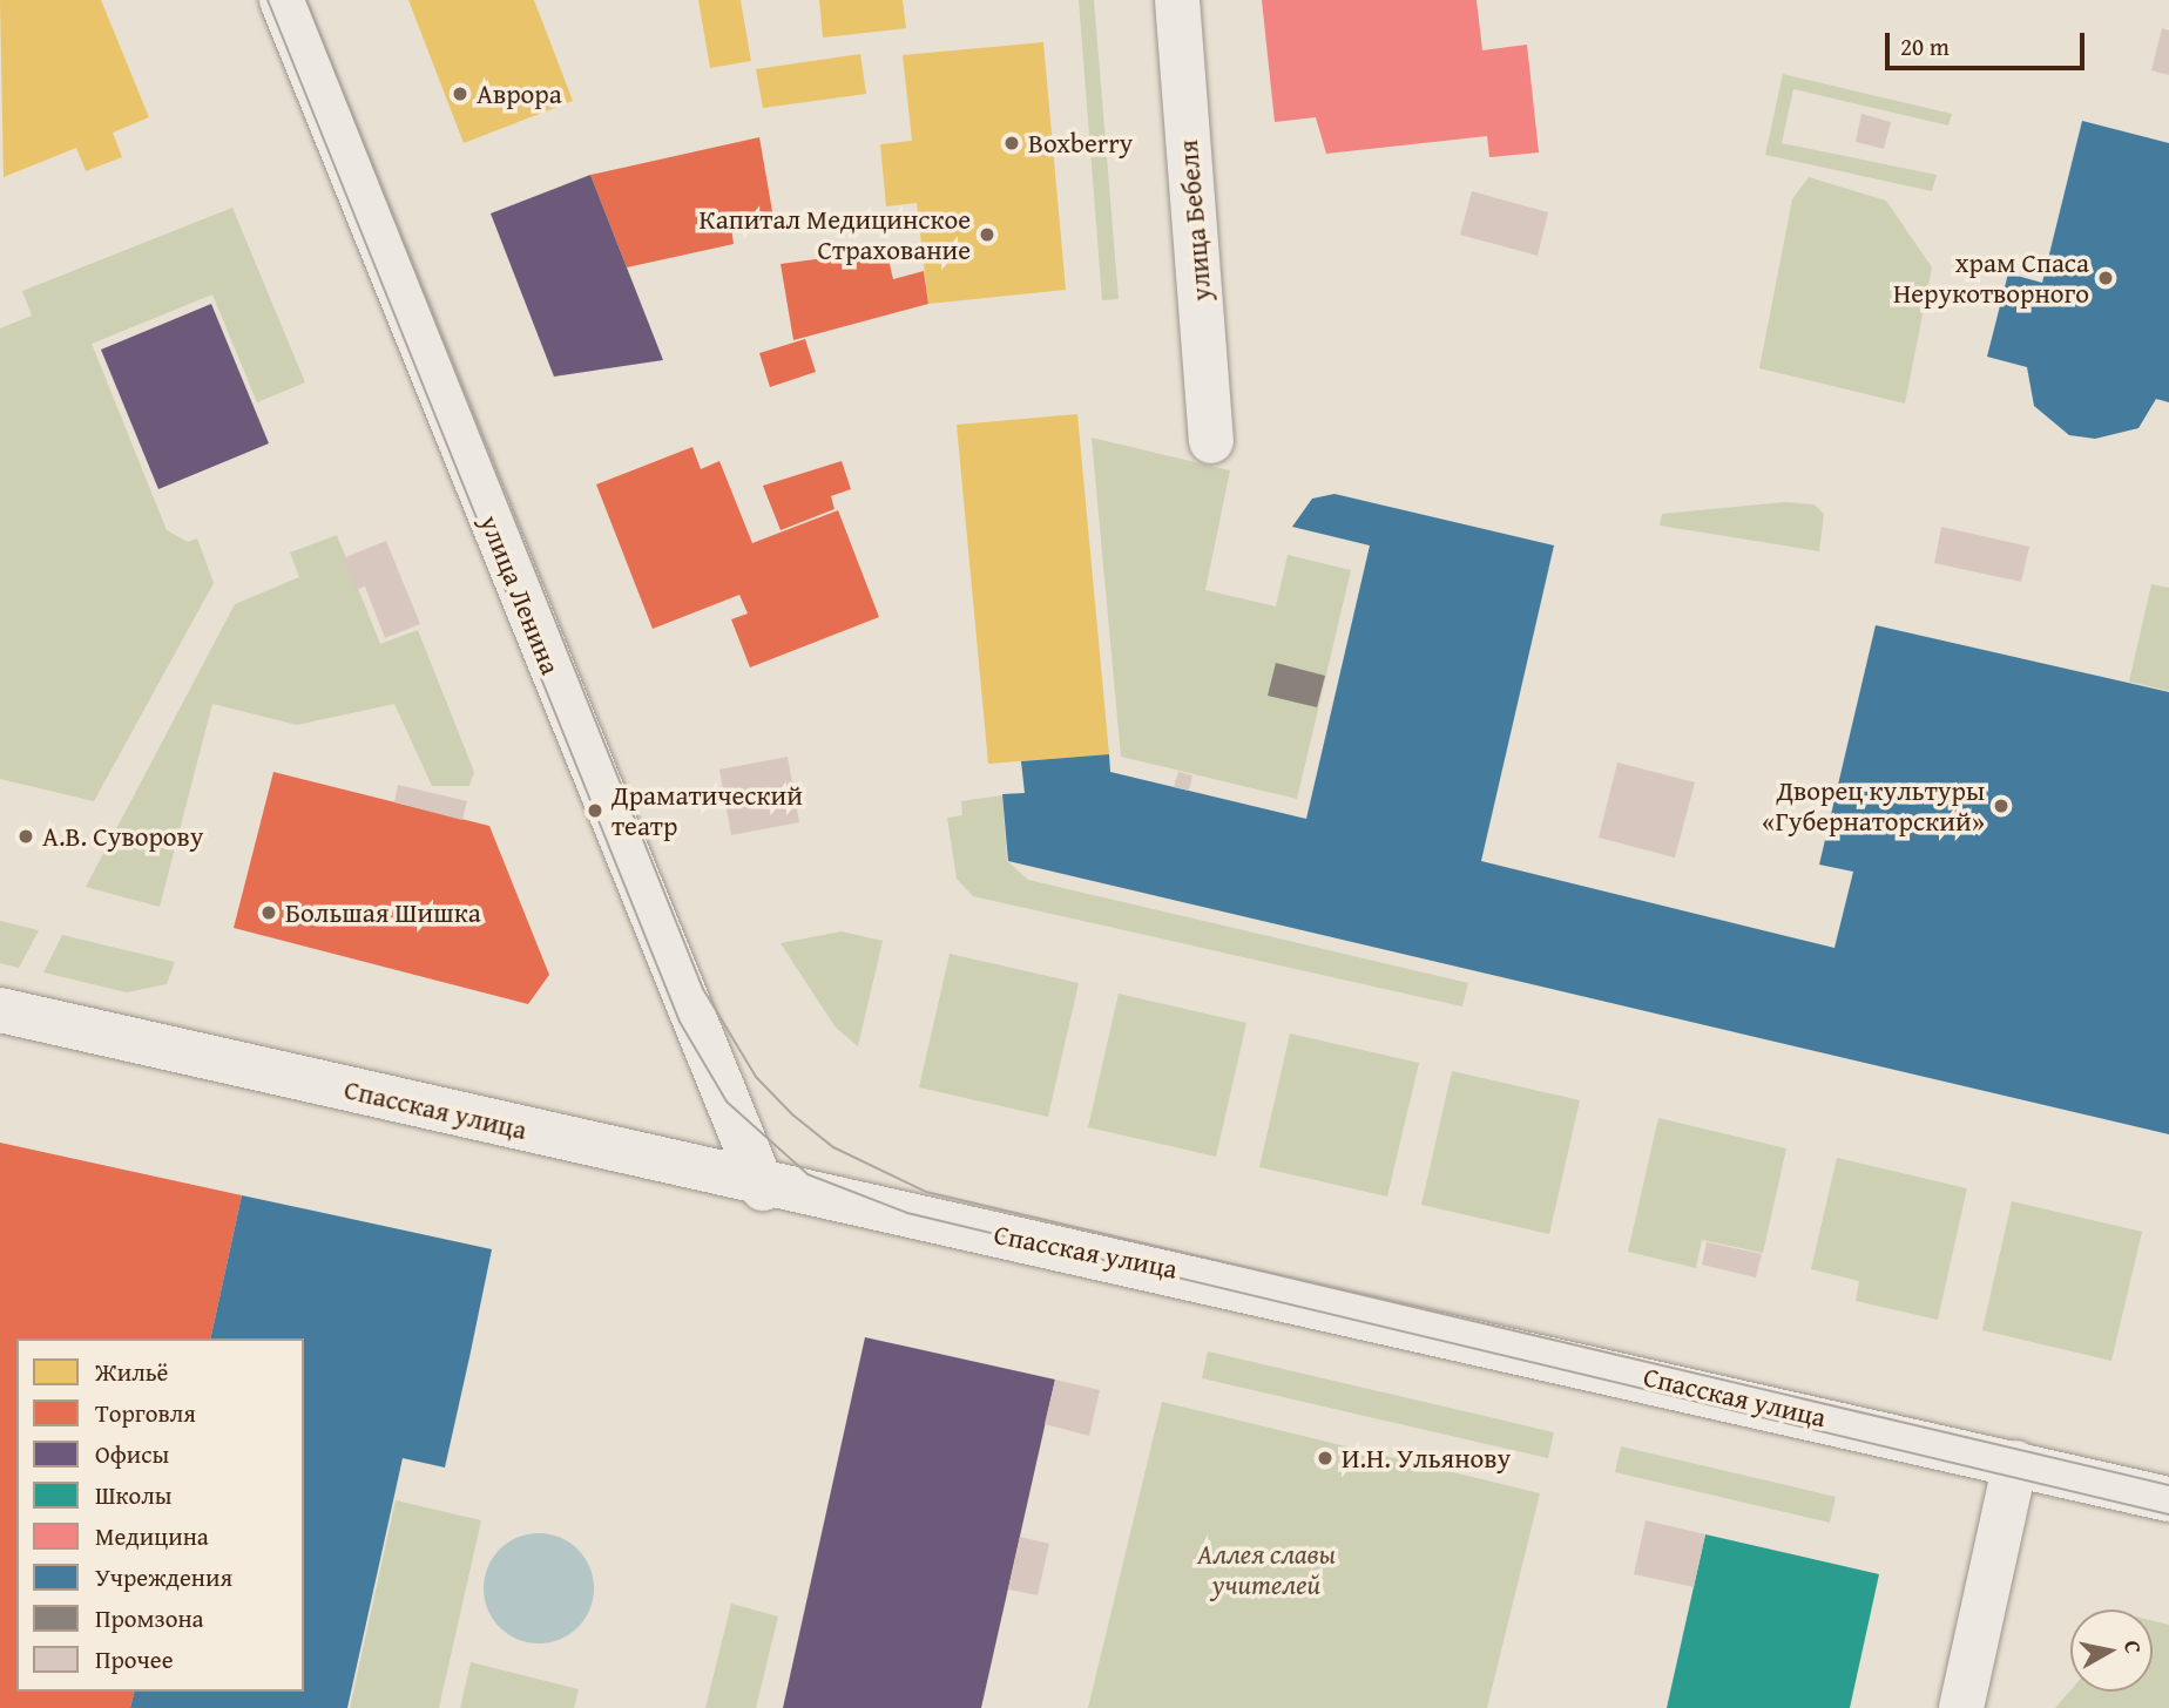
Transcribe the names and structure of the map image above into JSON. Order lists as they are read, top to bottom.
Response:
{
  "streets": {
    "street": ["улица Бебеля", "улица Ленина", "Спасская улица"]
  },
  "crossings": [
    ["улица Ленина", "Спасская улица"]
  ],
  "parks": ["Аллея славы учителей"],
  "places": [
    "Аврора",
    "Boxberry",
    "Капитал Медицинское Страхование",
    "xрам Спаса Нерукотворного",
    "Дворец культуры «Губернаторский»",
    "Драматический театр",
    "А.В. Суворову",
    "Большая Шишка",
    "И.Н. Ульянову"
  ],
  "legend": [
    "Жильё",
    "Торговля",
    "Офисы",
    "Школы",
    "Медицина",
    "Учреждения",
    "Промзона",
    "Прочее"
  ],
  "scale_bar": "20 m",
  "north": "right"
}
